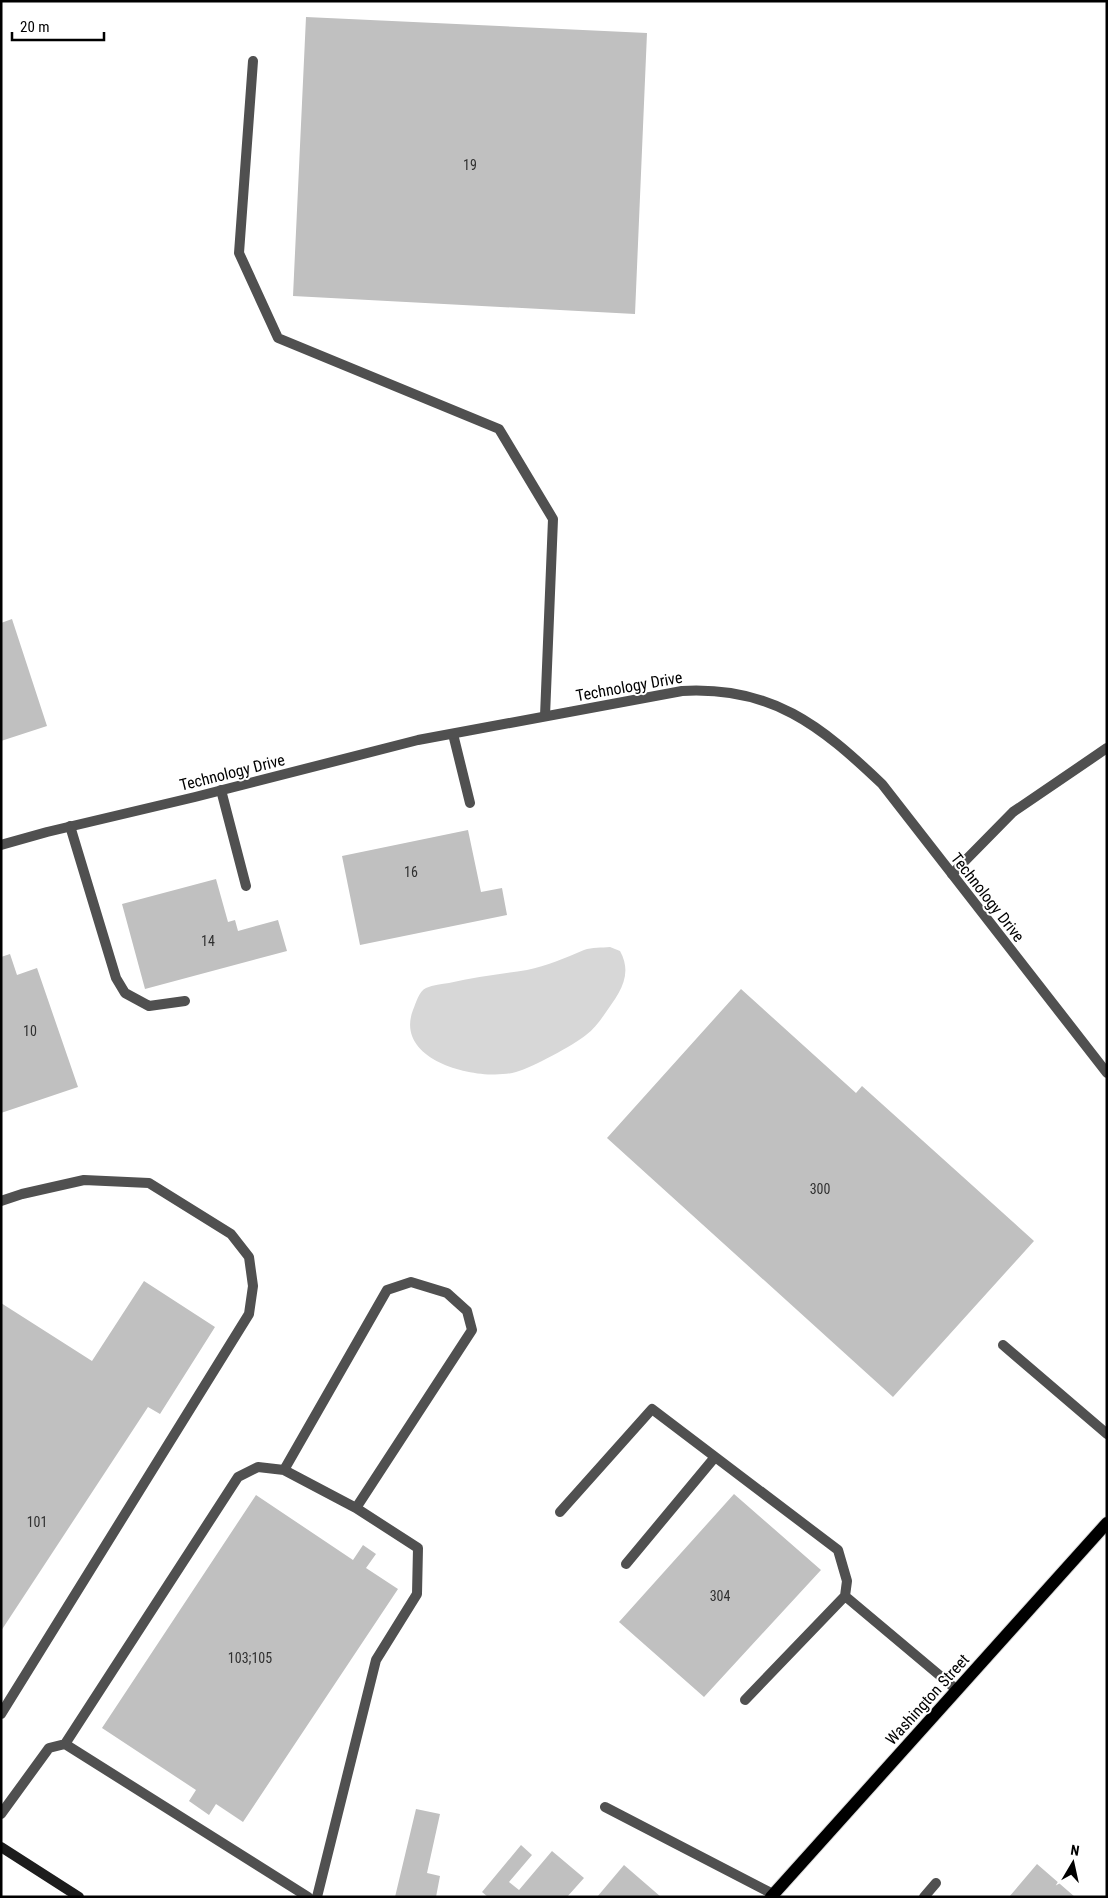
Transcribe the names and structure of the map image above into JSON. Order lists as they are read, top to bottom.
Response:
{
  "streets": {
    "main road": ["Washington Street"],
    "street": ["Technology Drive"]
  },
  "house_numbers": [
    "19",
    "16",
    "14",
    "10",
    "300",
    "101",
    "304",
    "103;105"
  ],
  "scale_bar": "20 m",
  "north": "top"
}
